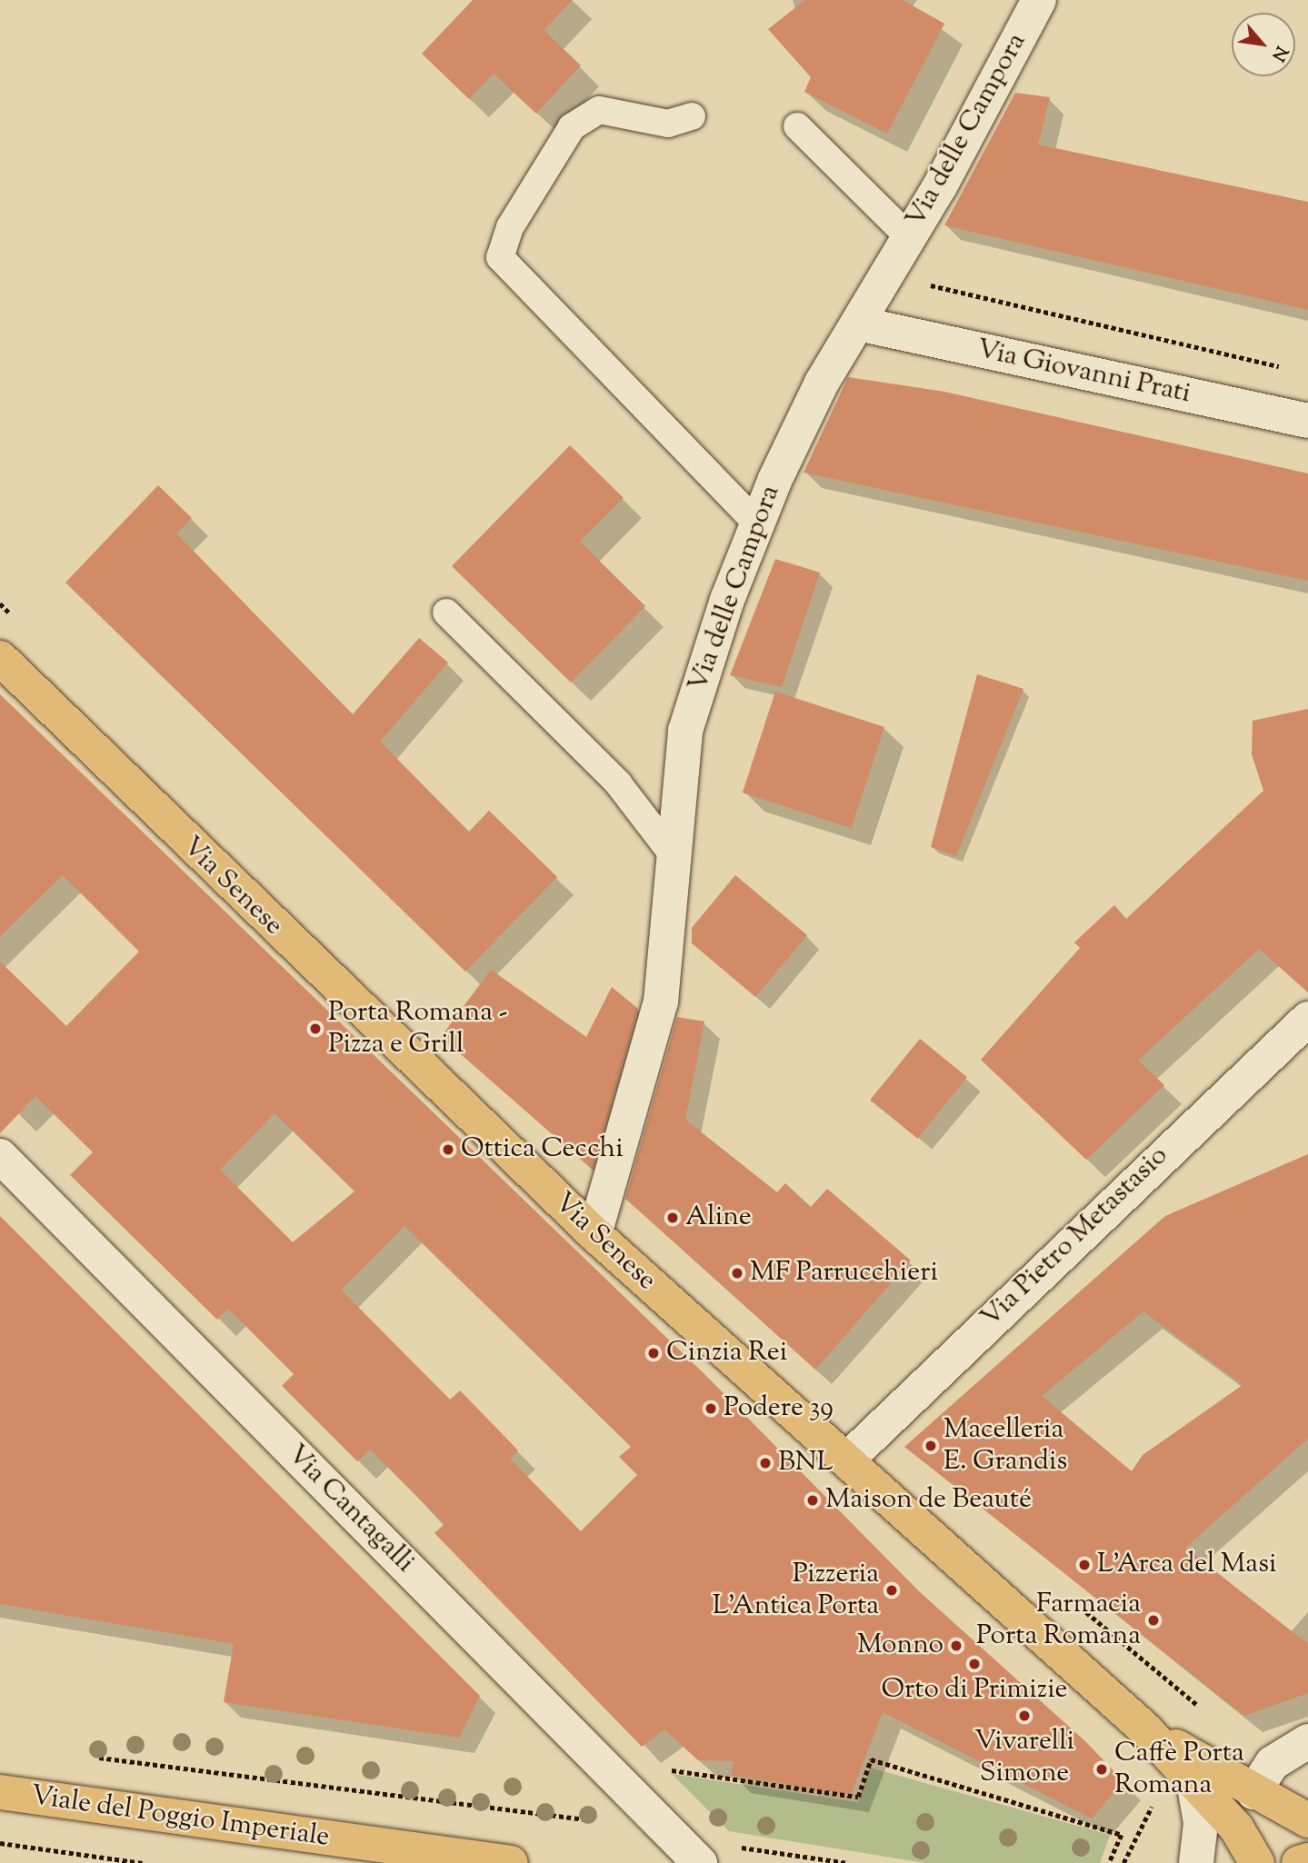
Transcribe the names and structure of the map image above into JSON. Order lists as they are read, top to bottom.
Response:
{
  "streets": {
    "main road": ["Via Senese", "Viale del Poggio Imperiale"],
    "street": [
      "Via delle Campora",
      "Via Giovanni Prati",
      "Via Pietro Metastasio",
      "Via Cantagalli"
    ]
  },
  "crossings": [
    ["Via delle Campora", "Via Giovanni Prati"],
    ["Via delle Campora", "Via Senese"],
    ["Via Senese", "Via Pietro Metastasio"]
  ],
  "places": [
    "Porta Romana - Pizza e Grill",
    "Ottica Cecchi",
    "Aline",
    "MF Parrucchieri",
    "Cinzia Rei",
    "Podere 39",
    "Macelleria E. Grandis",
    "BNL",
    "Maison de Beauté",
    "L'Arca del Masi",
    "Pizzeria L'Antica Porta",
    "Farmacia Porta Romana",
    "Monno",
    "Orto di Primizie",
    "Vivarelli Simone",
    "Caffè Porta Romana"
  ],
  "north": "bottom right"
}
